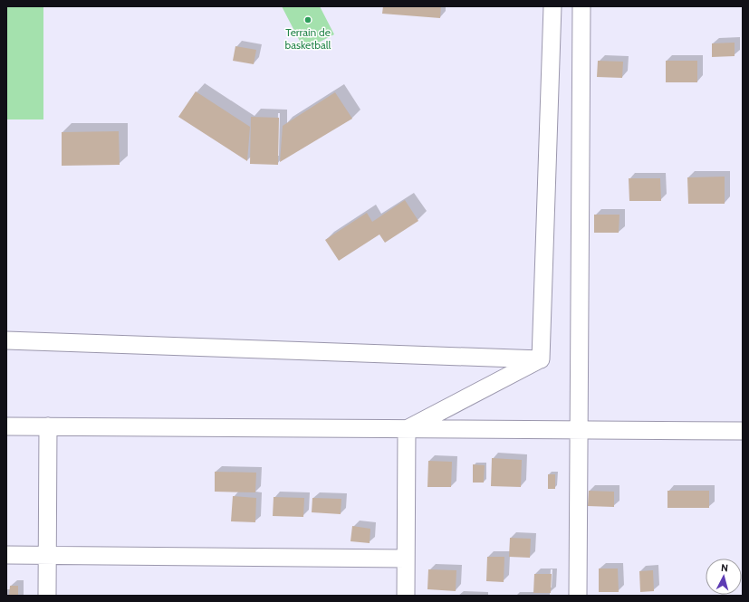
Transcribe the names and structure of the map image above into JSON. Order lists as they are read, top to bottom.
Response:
{
  "places": ["Terrain de basketball"],
  "north": "top"
}
